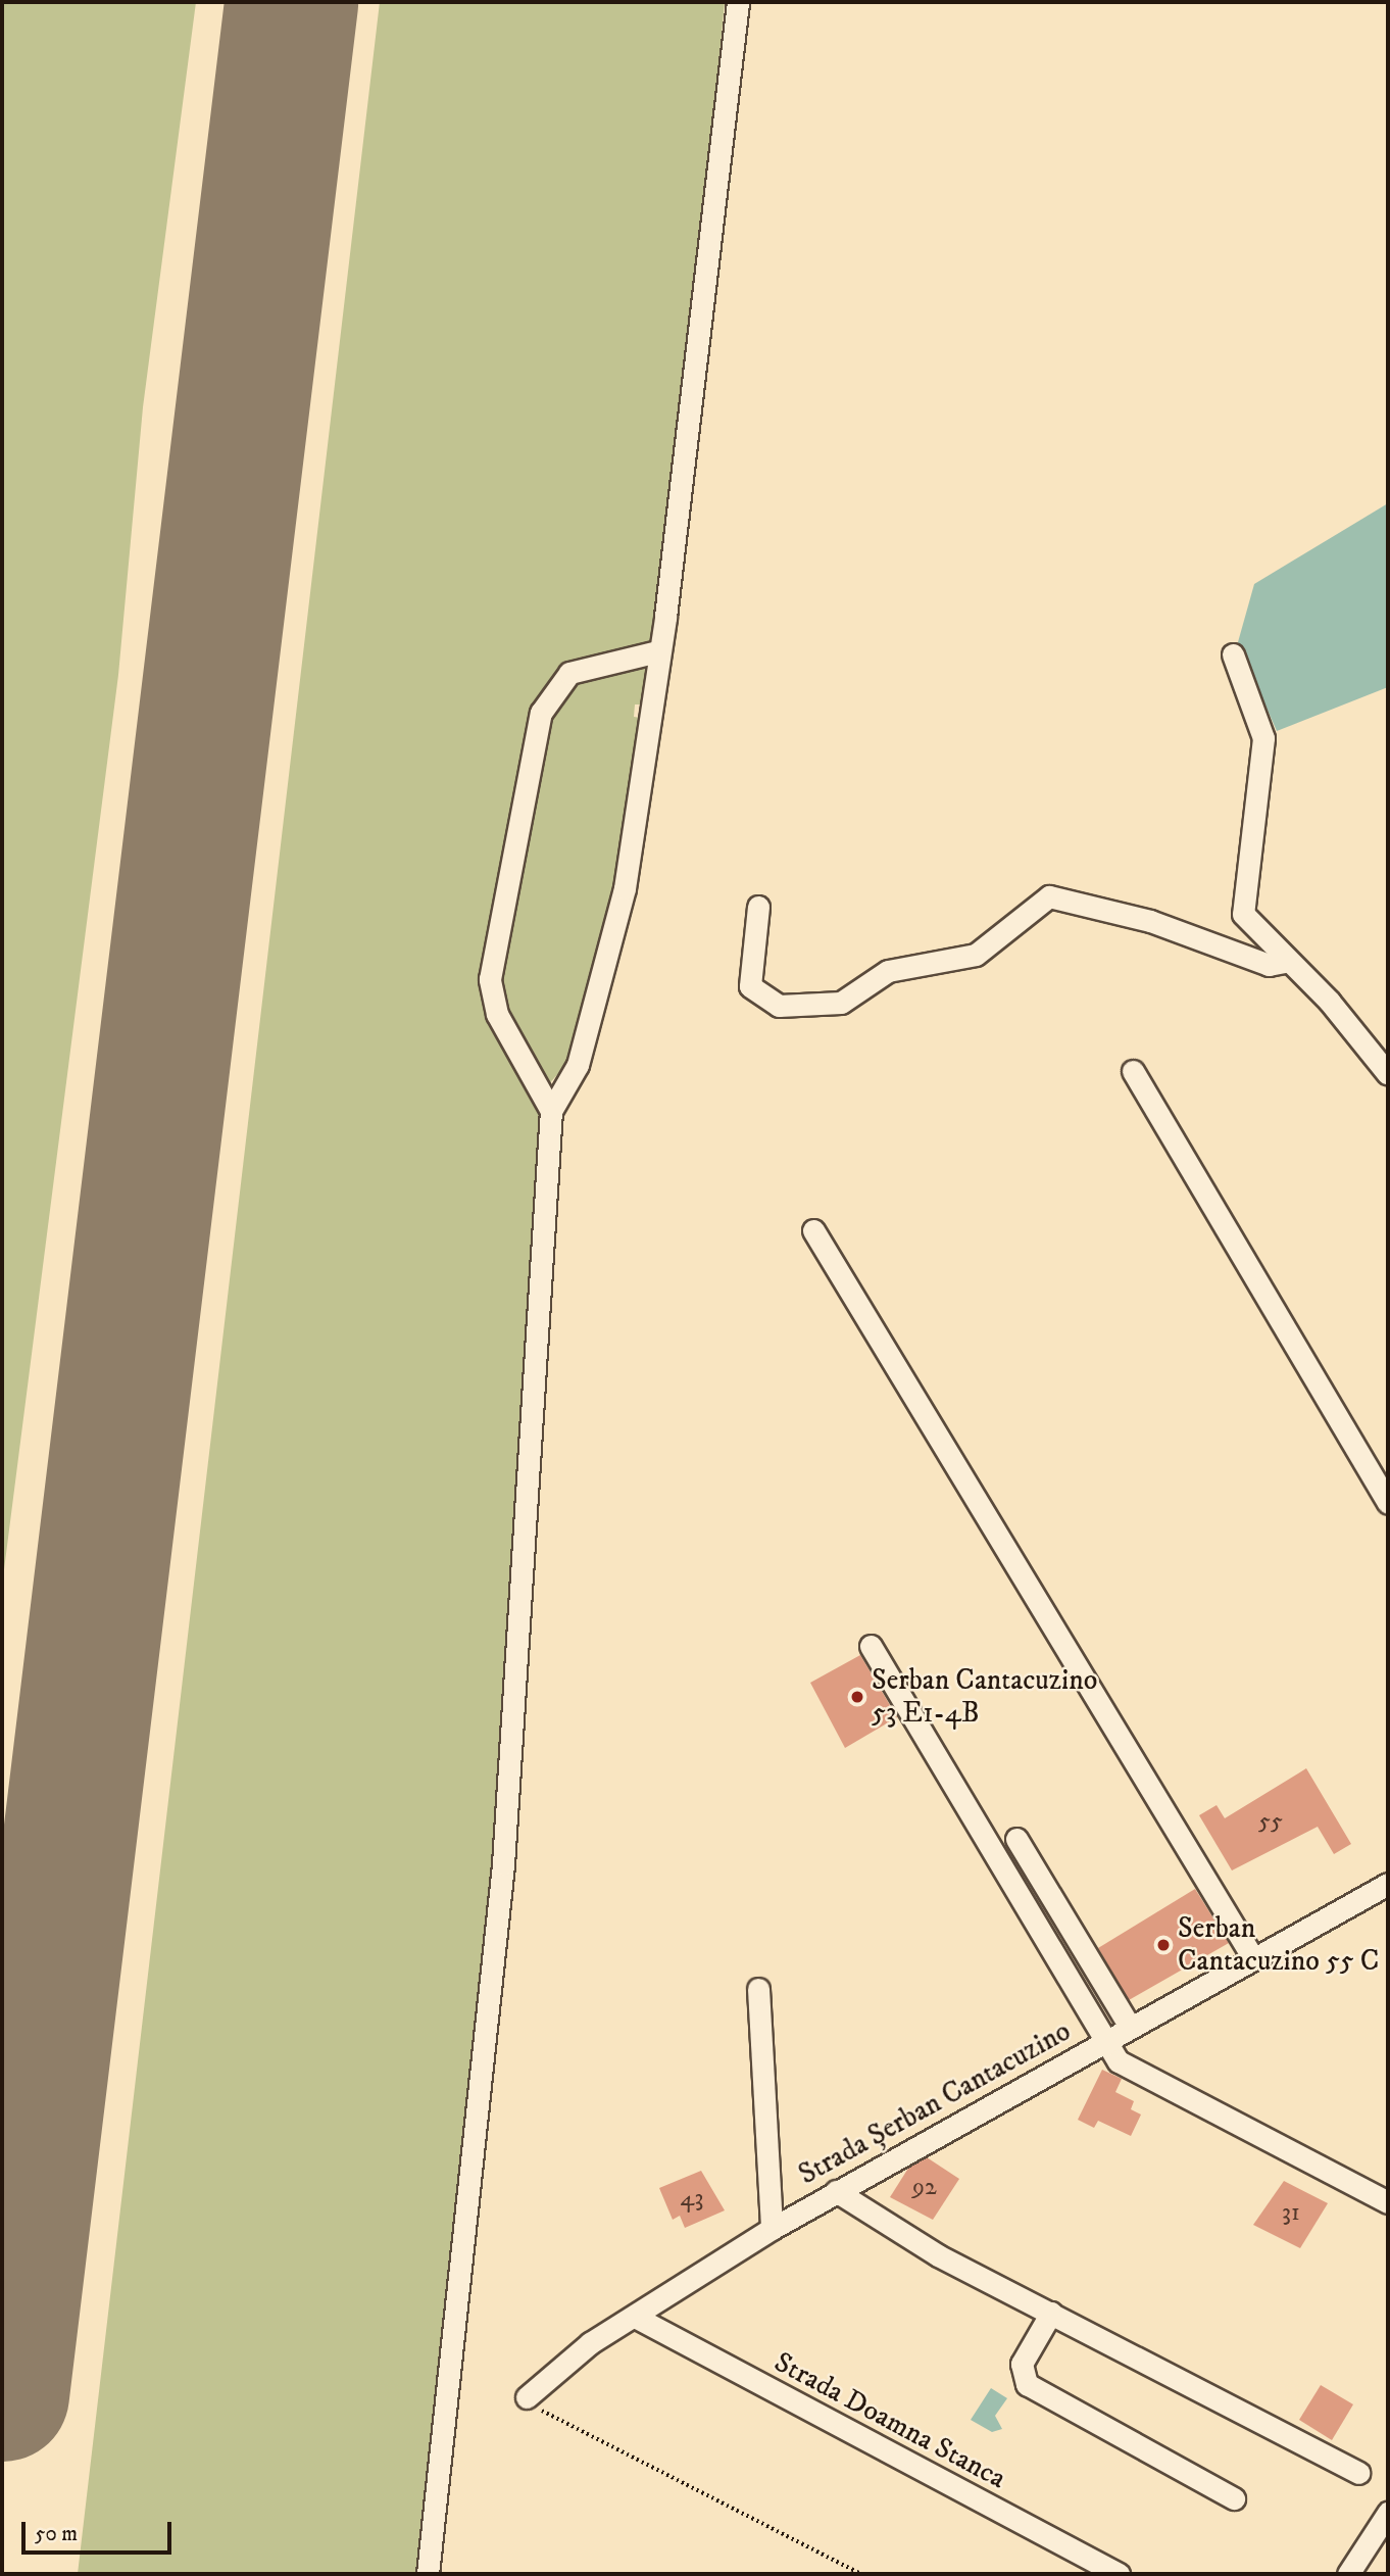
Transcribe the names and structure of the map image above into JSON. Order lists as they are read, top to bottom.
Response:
{
  "streets": {
    "street": ["Strada Șerban Cantacuzino", "Strada Doamna Stanca"]
  },
  "crossings": [
    ["Strada Șerban Cantacuzino", "Strada Doamna Stanca"]
  ],
  "places": ["Serban Cantacuzino 53 E1-4B", "Serban Cantacuzino 55 C"],
  "house_numbers": [
    "55",
    "92",
    "43",
    "31"
  ],
  "scale_bar": "50 m"
}
